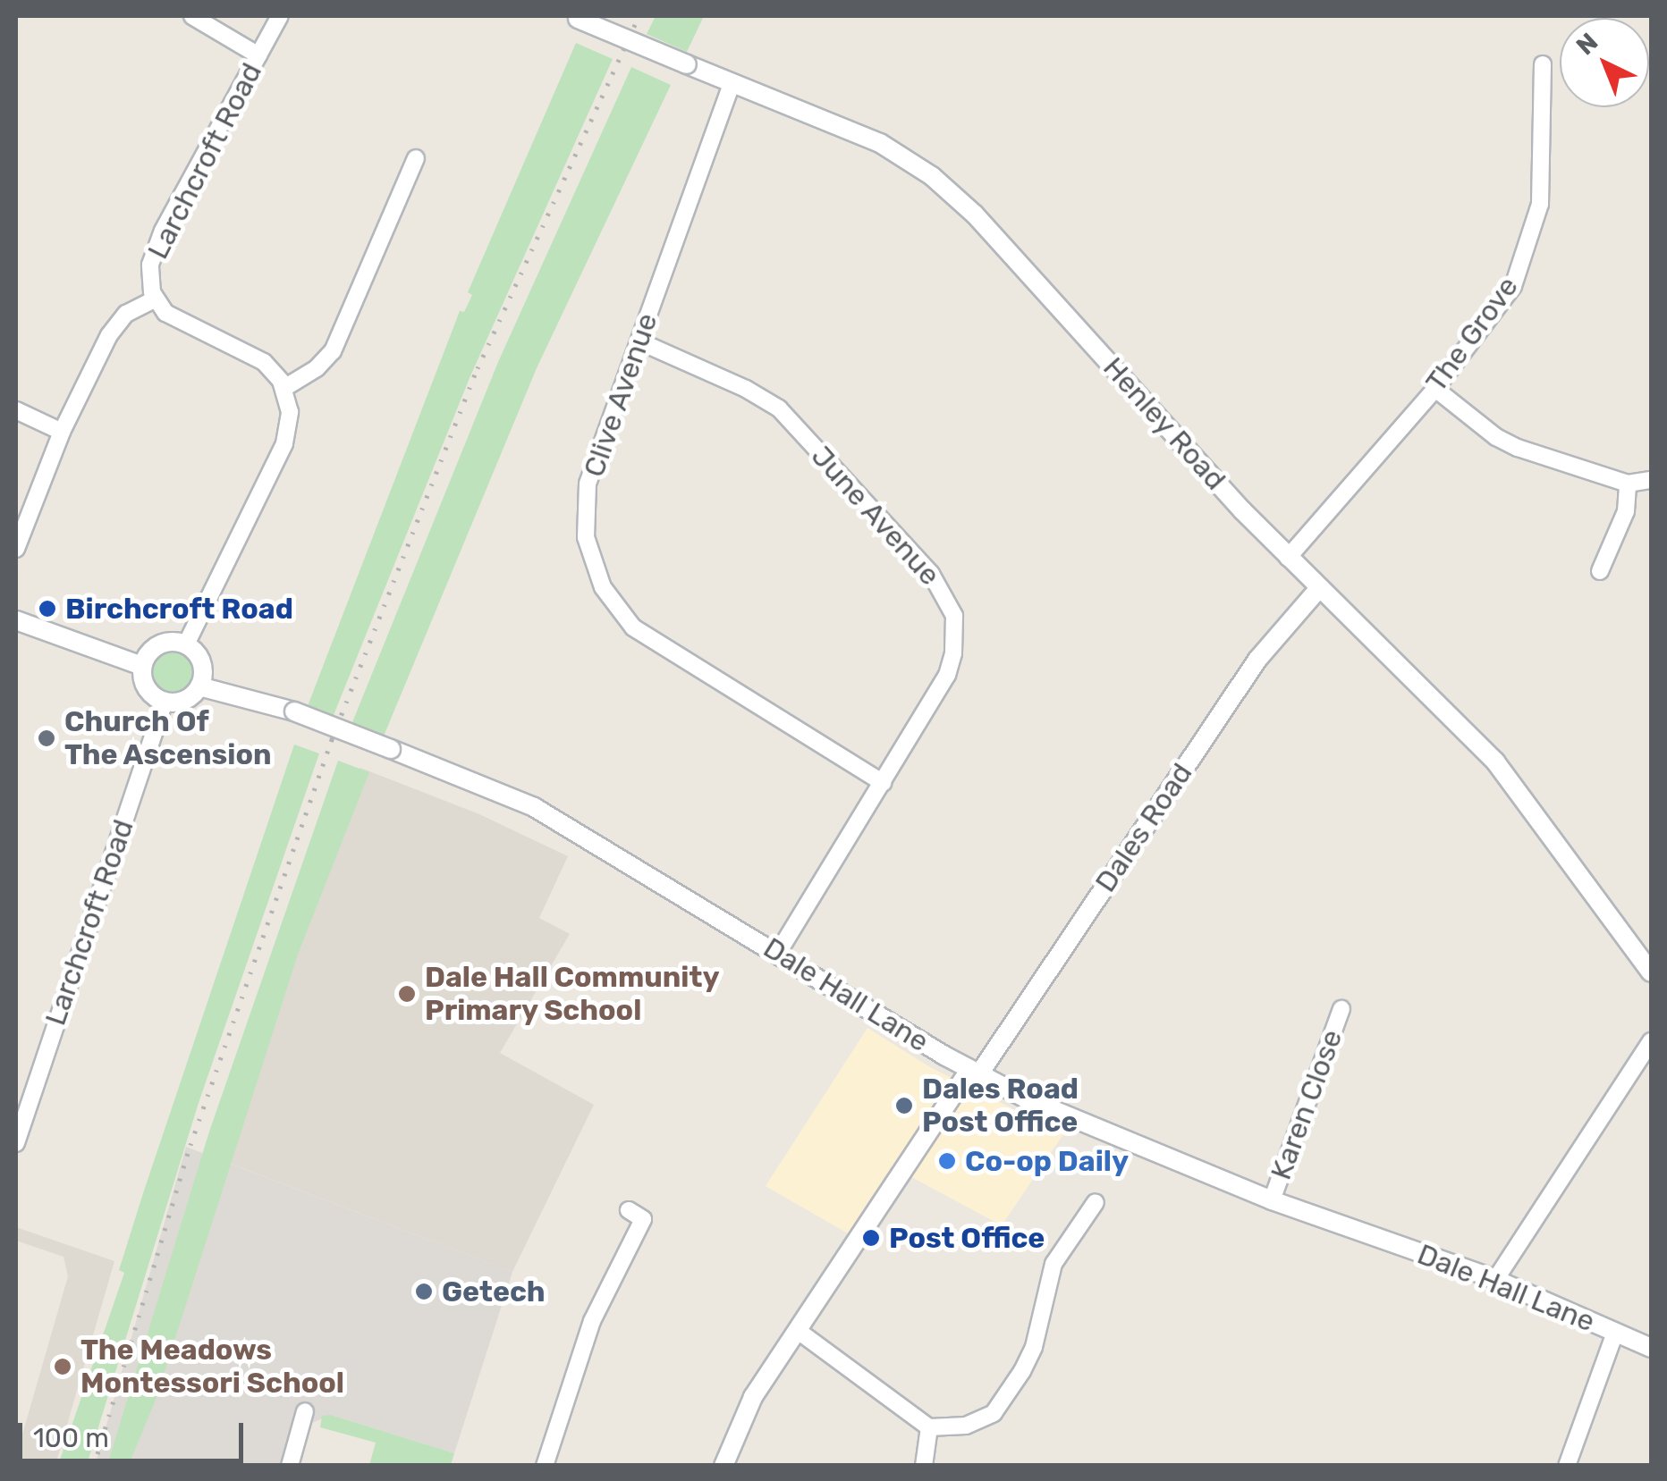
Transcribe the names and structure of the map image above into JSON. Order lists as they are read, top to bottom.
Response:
{
  "streets": {
    "street": [
      "Larchcroft Road",
      "The Grove",
      "Clive Avenue",
      "Henley Road",
      "June Avenue",
      "Dales Road",
      "Dale Hall Lane",
      "Karen Close"
    ]
  },
  "crossings": [
    ["Larchcroft Road", "Dale Hall Lane"],
    ["The Grove", "Henley Road"],
    ["Clive Avenue", "Henley Road"],
    ["Clive Avenue", "June Avenue"],
    ["Henley Road", "Dales Road"],
    ["June Avenue", "Dale Hall Lane"],
    ["Dales Road", "Dale Hall Lane"],
    ["Dale Hall Lane", "Karen Close"]
  ],
  "places": [
    "Birchcroft Road",
    "Church Of The Ascension",
    "Dale Hall Community Primary School",
    "Dales Road Post Office",
    "Co-op Daily",
    "Post Office",
    "Getech",
    "The Meadows Montessori School"
  ],
  "scale_bar": "100 m",
  "north": "top left"
}
